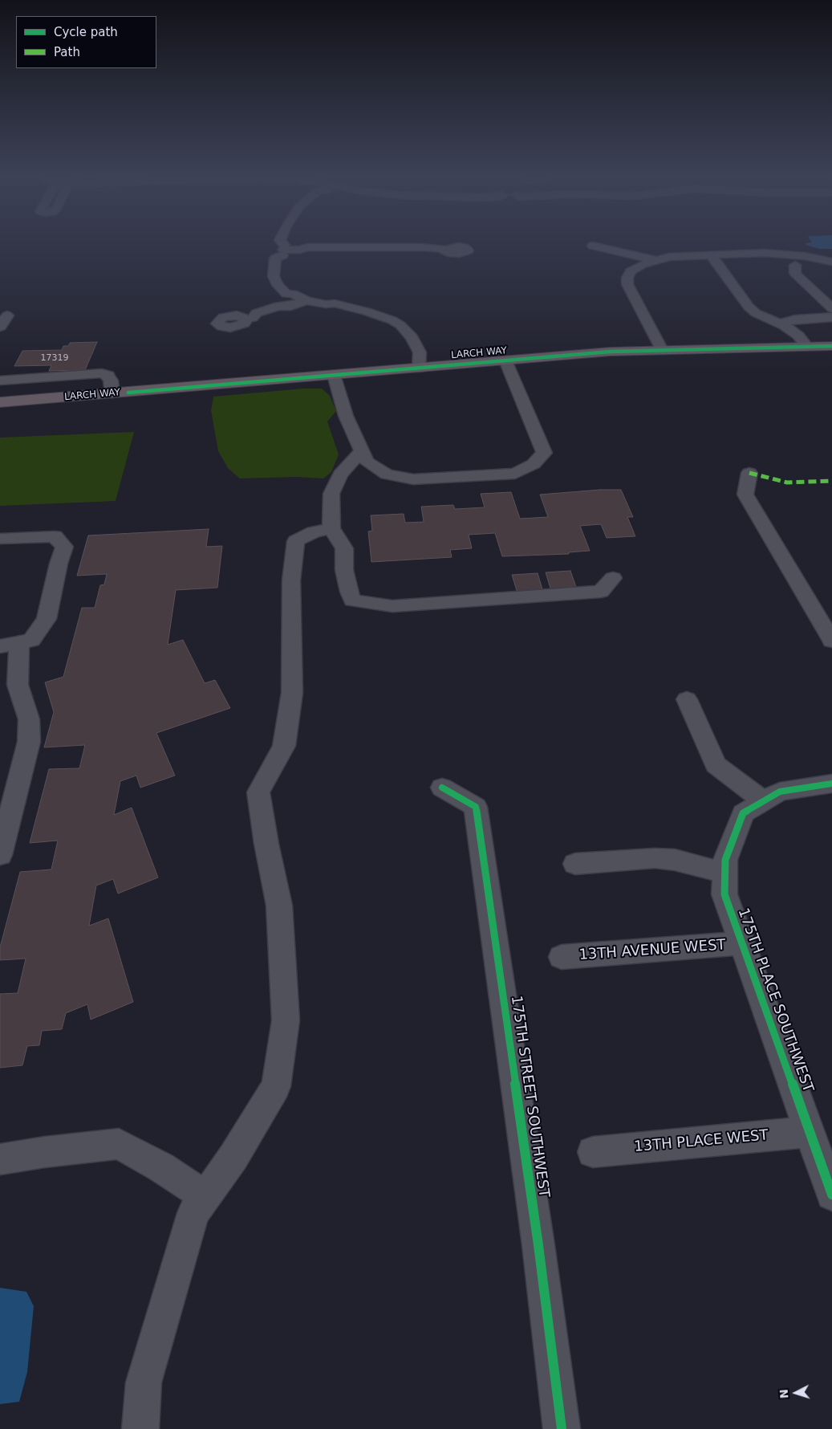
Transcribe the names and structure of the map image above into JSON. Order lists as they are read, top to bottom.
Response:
{
  "streets": {
    "main road": ["LARCH WAY"],
    "street": [
      "13TH AVENUE WEST",
      "175TH PLACE SOUTHWEST",
      "175TH STREET SOUTHWEST",
      "13TH PLACE WEST"
    ]
  },
  "crossings": [
    ["13TH AVENUE WEST", "175TH PLACE SOUTHWEST"],
    ["175TH PLACE SOUTHWEST", "13TH PLACE WEST"]
  ],
  "house_numbers": ["17319"],
  "legend": ["Cycle path", "Path"],
  "north": "left"
}
